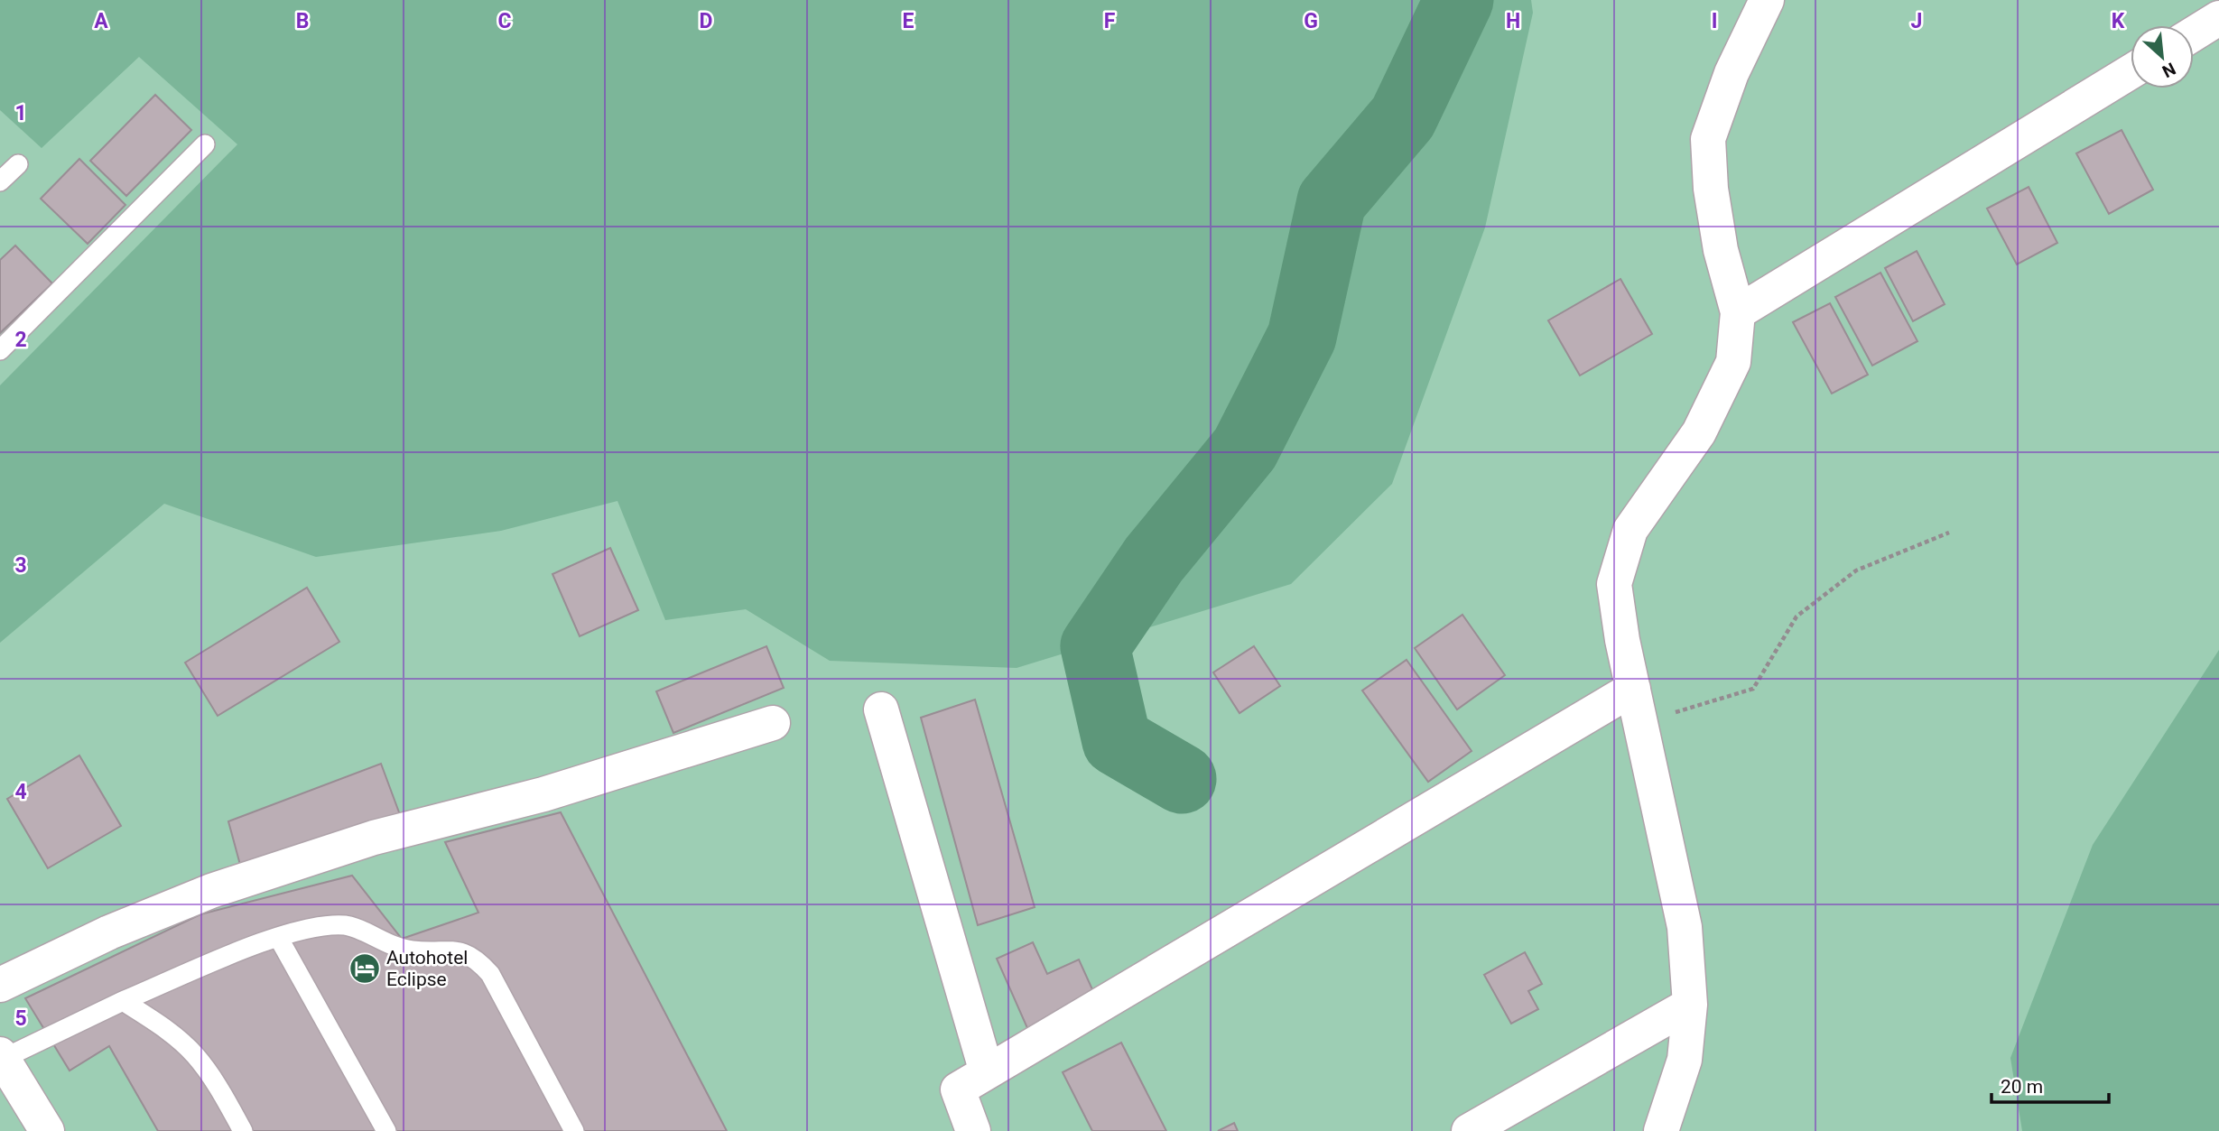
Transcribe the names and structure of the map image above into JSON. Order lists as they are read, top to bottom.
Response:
{
  "places": {
    "hotel": ["Autohotel Eclipse"]
  },
  "scale_bar": "20 m",
  "north": "bottom right",
  "grid": {
    "columns": [
      "A",
      "B",
      "C",
      "D",
      "E",
      "F",
      "G",
      "H",
      "I",
      "J",
      "K"
    ],
    "rows": [
      "1",
      "2",
      "3",
      "4",
      "5"
    ]
  }
}
